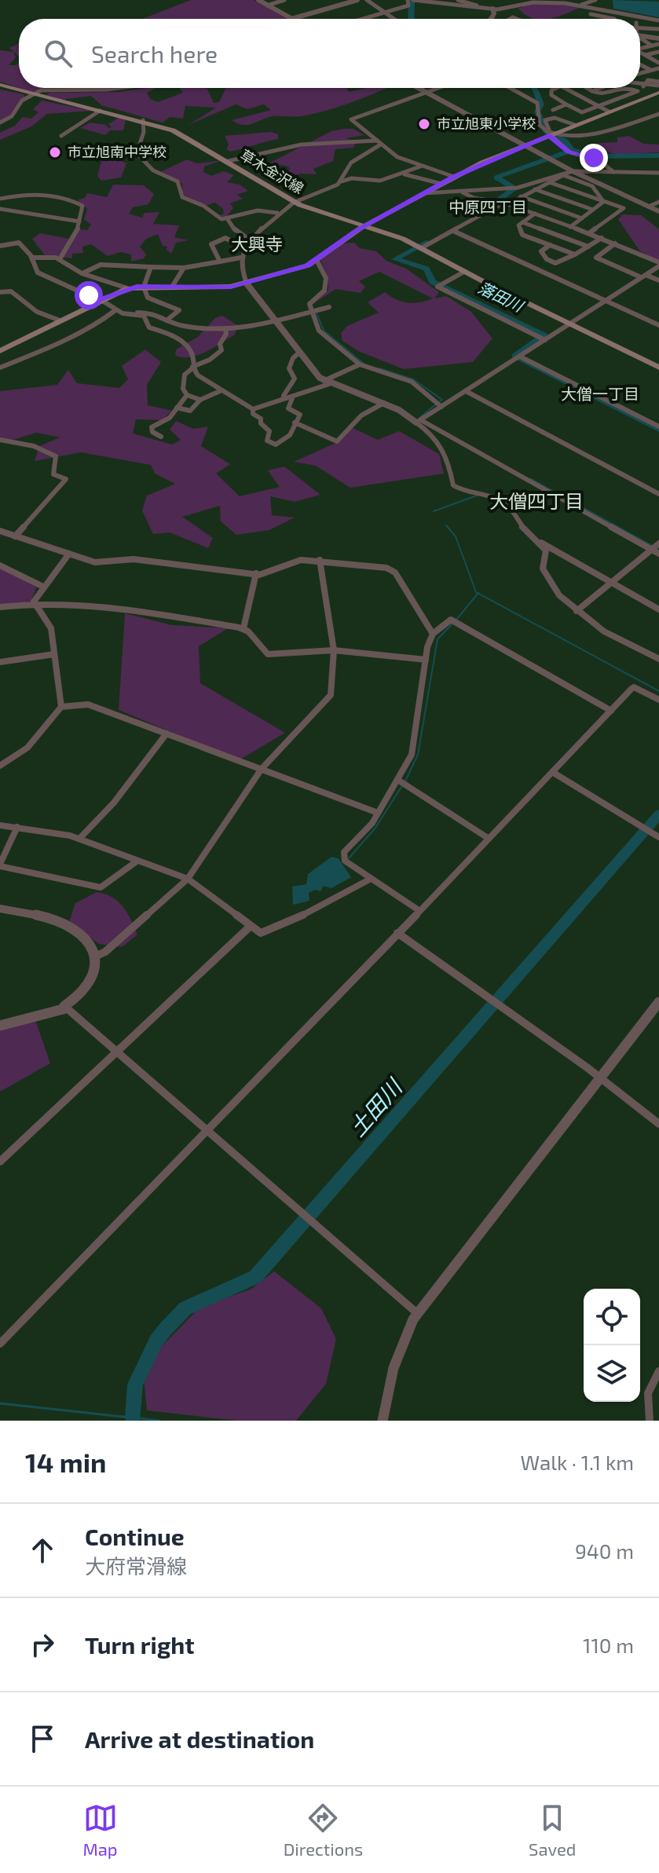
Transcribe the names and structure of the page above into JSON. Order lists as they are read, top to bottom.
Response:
{
  "streets": {
    "main road": ["草木金沢線"]
  },
  "districts": [
    "中原四丁目",
    "大興寺",
    "大僧一丁目",
    "大僧四丁目"
  ],
  "water": ["落田川", "土田川"],
  "places": ["市立旭東小学校", "市立旭南中学校"],
  "page": {
    "search": "Search here",
    "heading": ["14 min", "Walk · 1.1 km"],
    "list": [
      ["Continue", "大府常滑線", "940 m"],
      ["Turn right", "110 m"],
      "Arrive at destination"
    ],
    "nav": ["Map", "Directions", "Saved"]
  }
}
